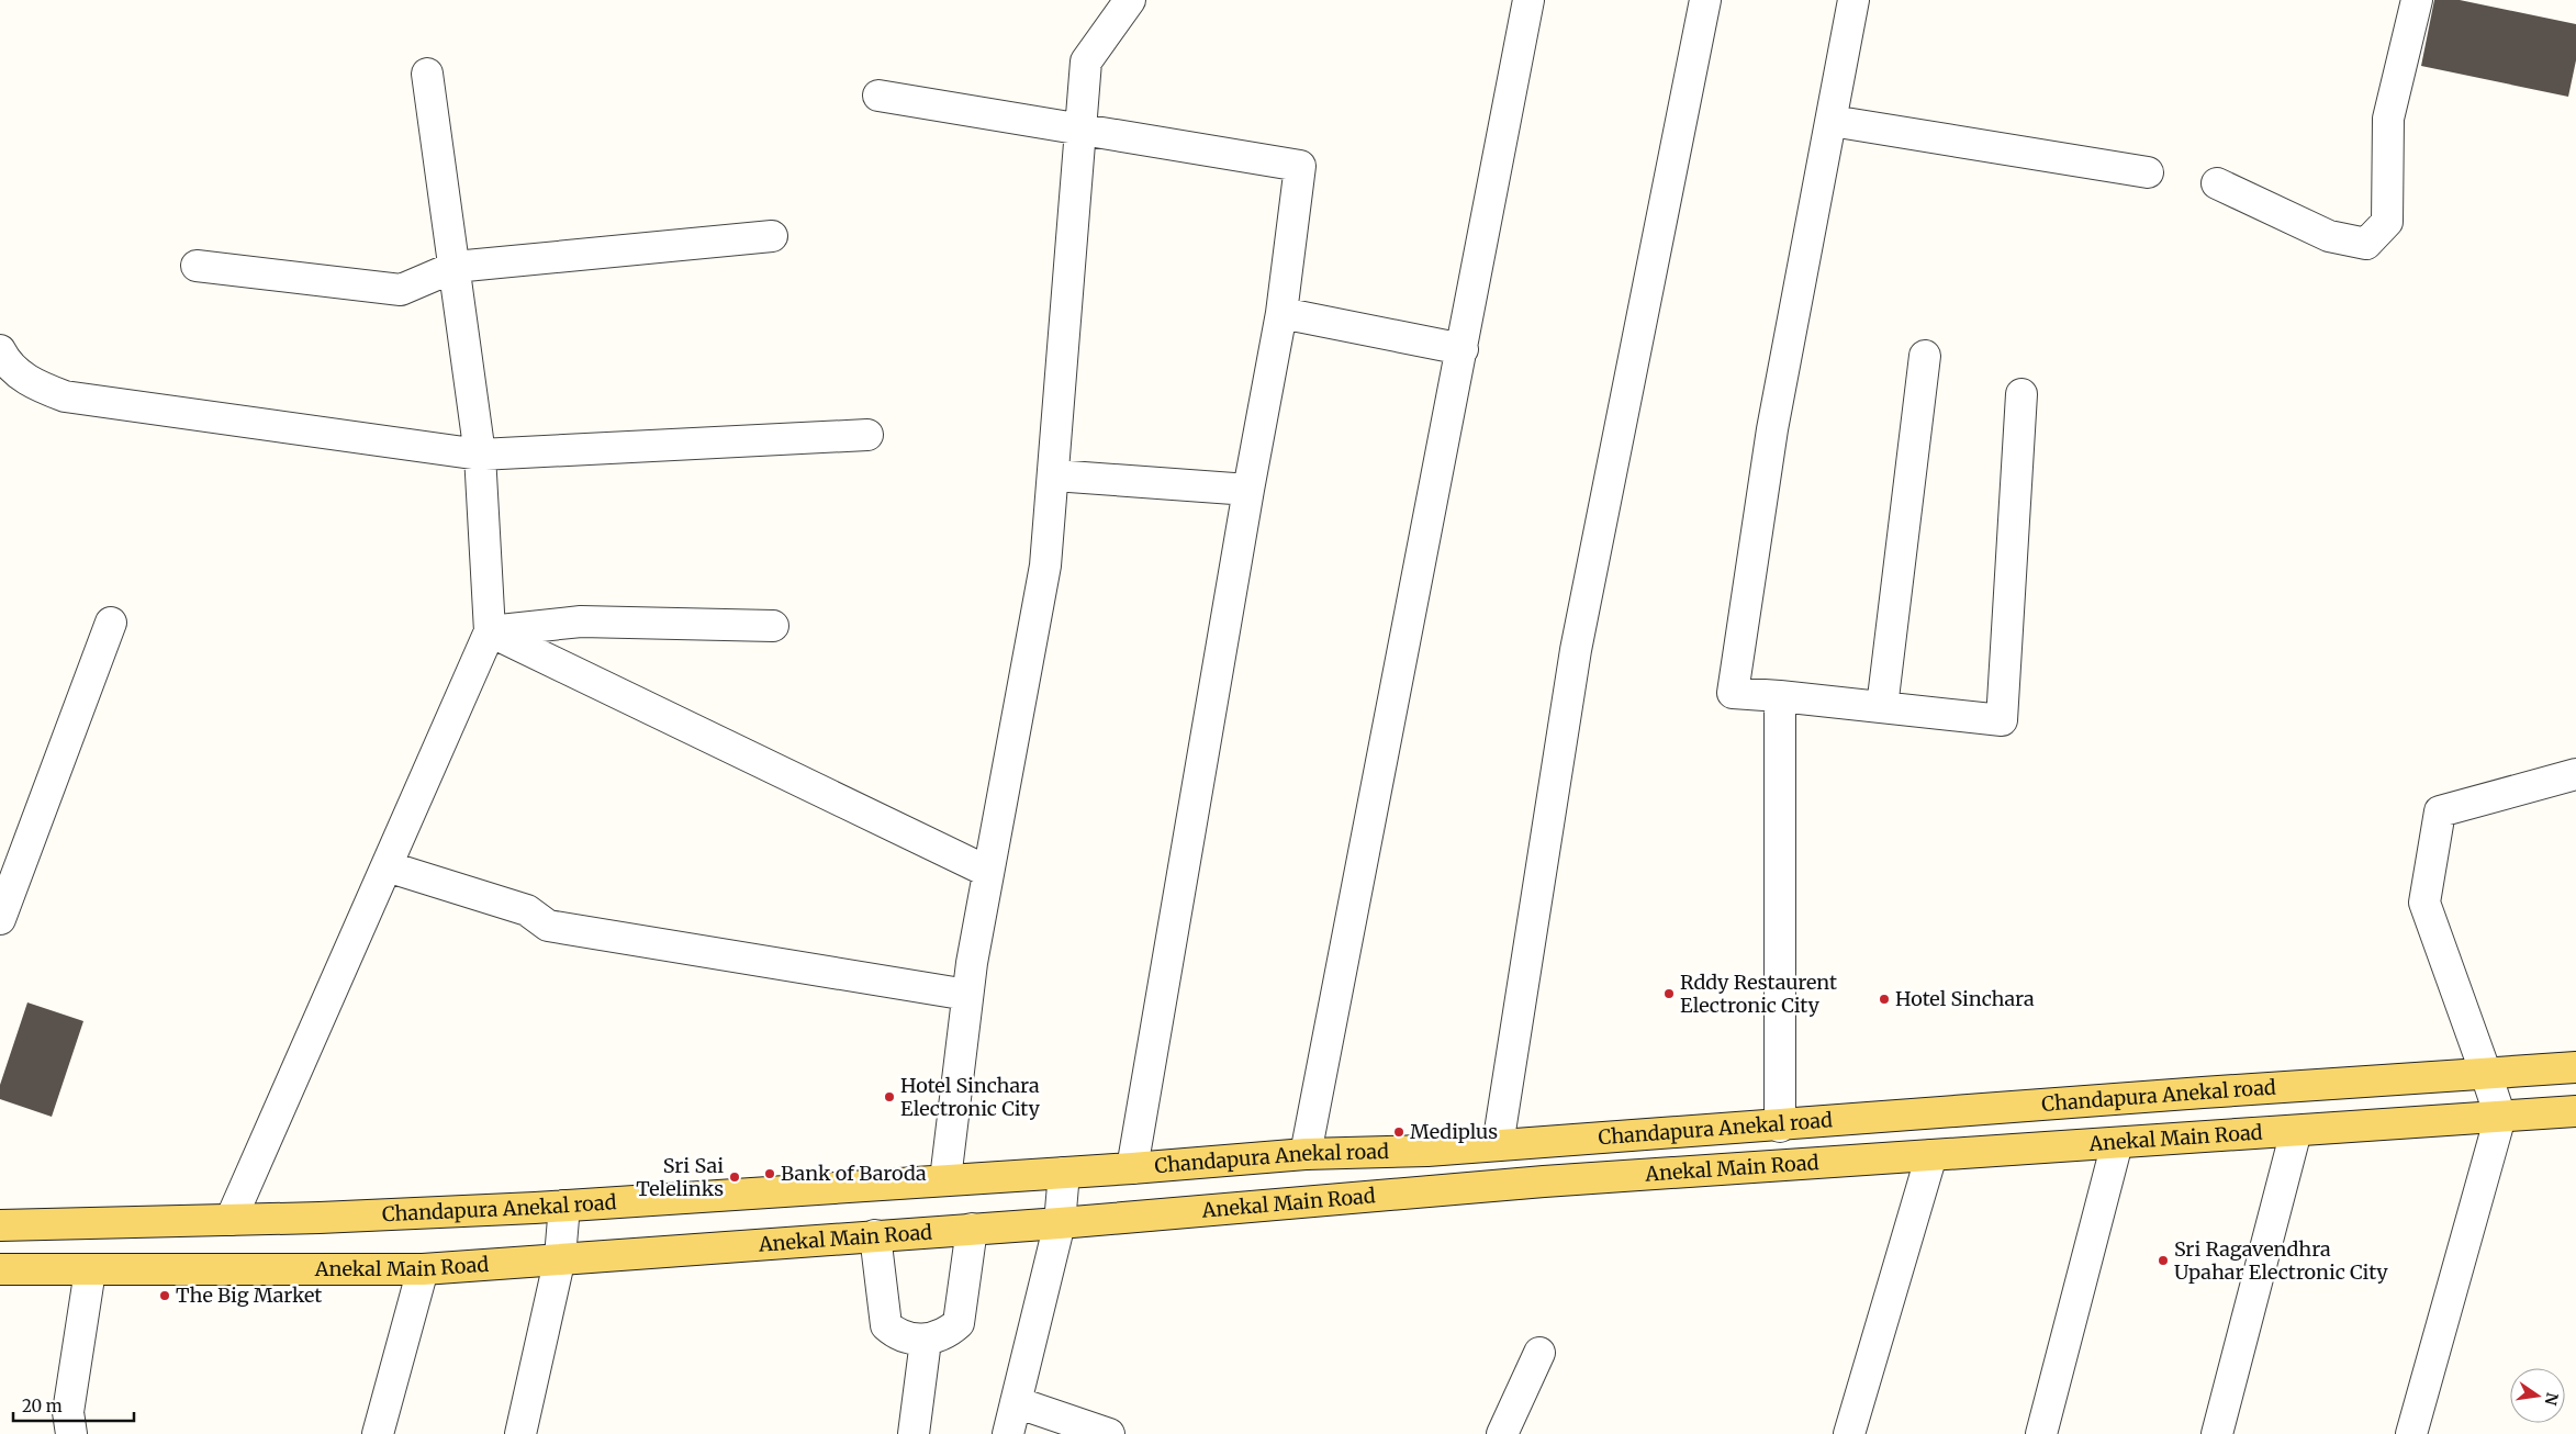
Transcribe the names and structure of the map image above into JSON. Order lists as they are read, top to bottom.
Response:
{
  "streets": {
    "main road": ["Chandapura Anekal road", "Anekal Main Road"]
  },
  "places": [
    "Rddy Restaurent Electronic City",
    "Hotel Sinchara",
    "Hotel Sinchara Electronic City",
    "Mediplus",
    "Bank of Baroda",
    "Sri Sai Telelinks",
    "Sri Ragavendhra Upahar Electronic City",
    "The Big Market"
  ],
  "scale_bar": "20 m",
  "north": "right"
}
